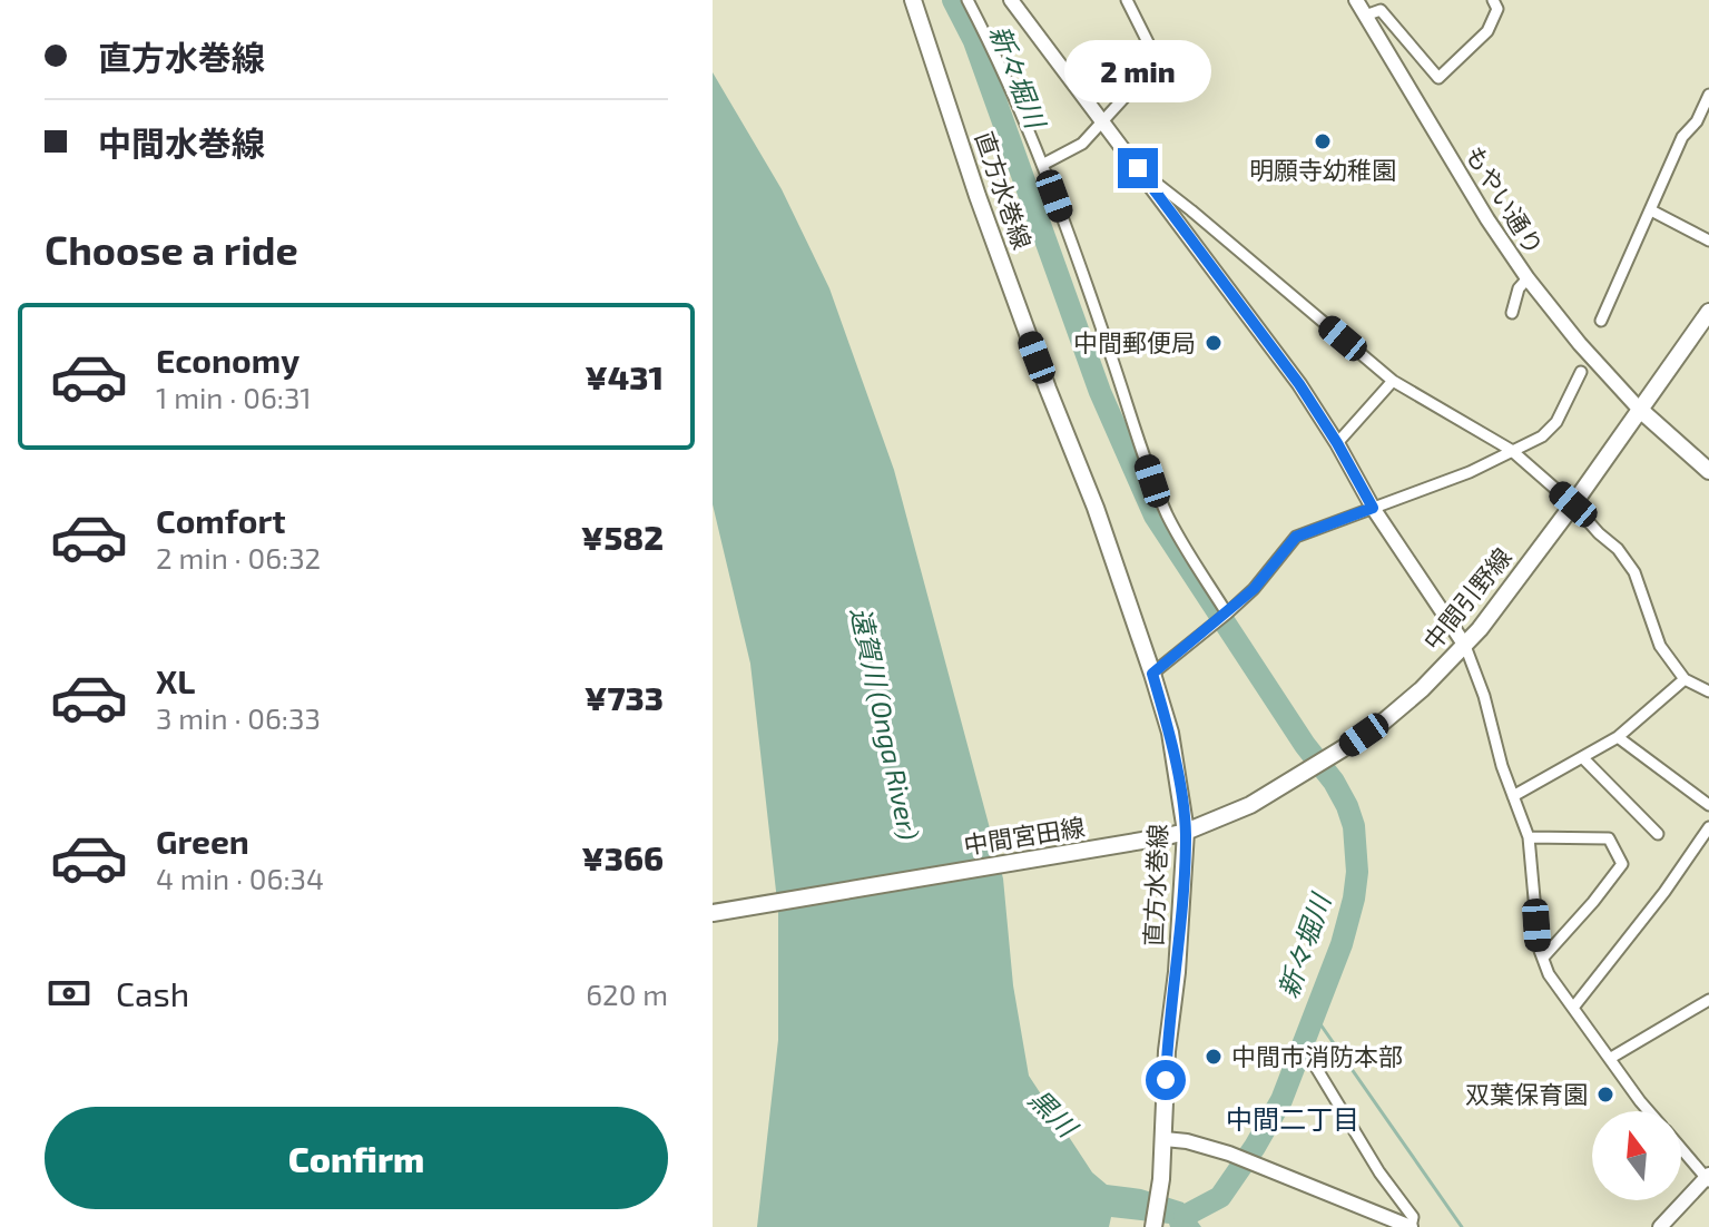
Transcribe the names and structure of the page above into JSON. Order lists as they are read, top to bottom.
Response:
{
  "streets": {
    "main road": ["直方水巻線", "中間引野線", "中間宮田線"],
    "street": ["もやい通り"]
  },
  "crossings": [
    ["直方水巻線", "中間引野線"],
    ["直方水巻線", "中間宮田線"],
    ["もやい通り", "中間引野線"],
    ["中間引野線", "中間宮田線"]
  ],
  "districts": ["中間二丁目"],
  "water": ["新々堀川", "遠賀川 (Onga River)", "黒川"],
  "places": [
    "明願寺幼稚園",
    "中間郵便局",
    "中間市消防本部",
    "双葉保育園"
  ],
  "north": "top",
  "page": {
    "banner": ["直方水巻線", "中間水巻線"],
    "bubble": "2 min",
    "heading": "Choose a ride",
    "list": [
      {
        "name": "Economy",
        "note": "1 min · 06:31",
        "value": "¥431"
      },
      {
        "name": "Comfort",
        "note": "2 min · 06:32",
        "value": "¥582"
      },
      {
        "name": "XL",
        "note": "3 min · 06:33",
        "value": "¥733"
      },
      {
        "name": "Green",
        "note": "4 min · 06:34",
        "value": "¥366"
      }
    ],
    "pay": ["Cash", "620 m"],
    "buttons": "Confirm"
  }
}
